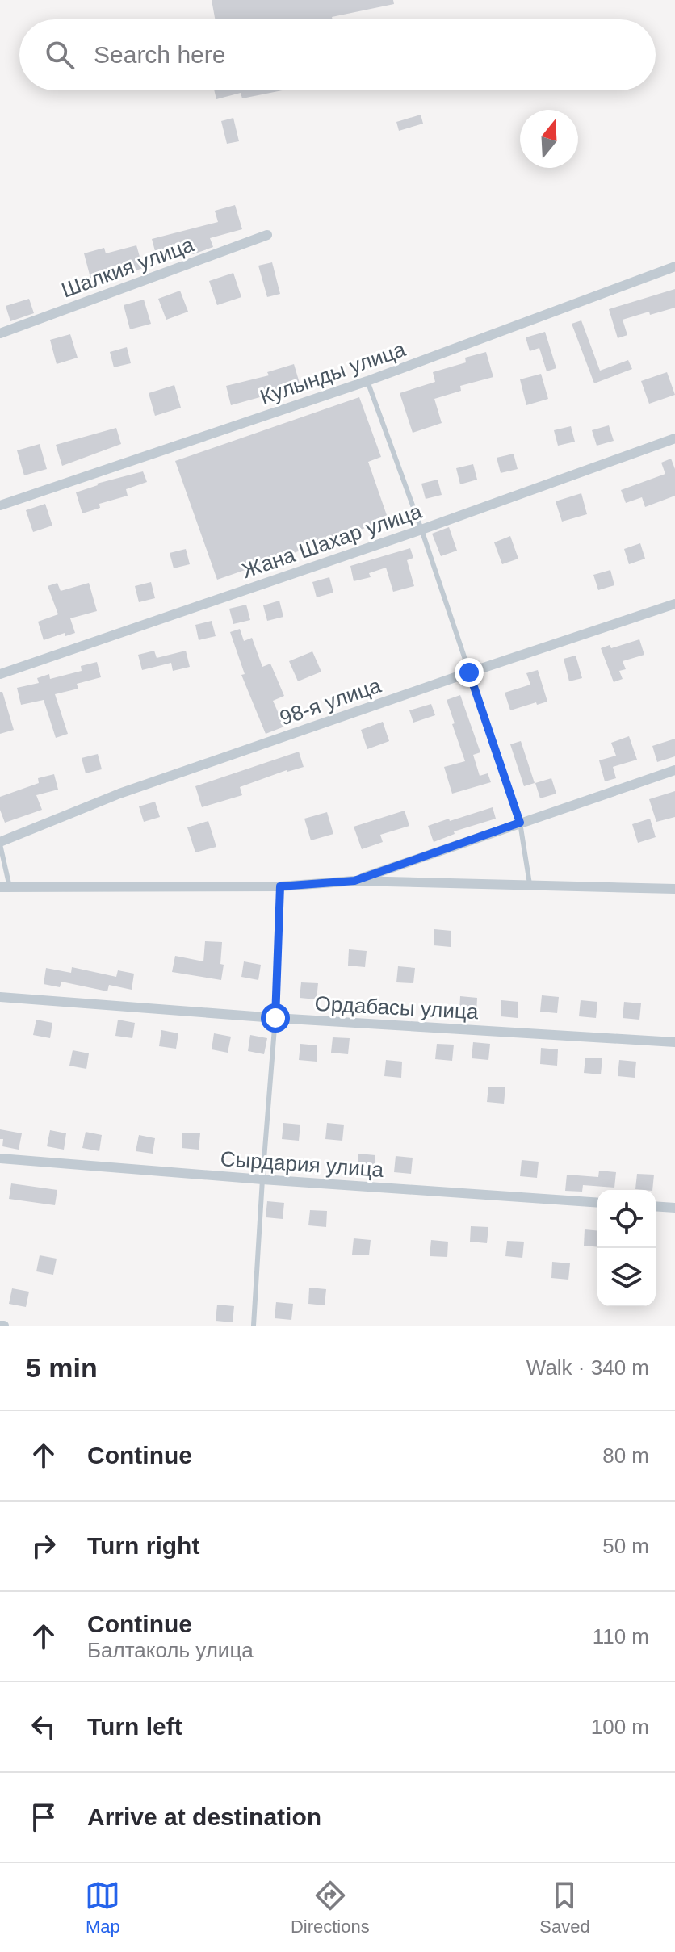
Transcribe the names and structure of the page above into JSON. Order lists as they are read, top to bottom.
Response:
{
  "streets": {
    "street": [
      "Шалкия улица",
      "Кулынды улица",
      "Жана Шахар улица",
      "98-я улица",
      "Ордабасы улица",
      "Сырдария улица"
    ]
  },
  "north": "top",
  "page": {
    "search": "Search here",
    "heading": ["5 min", "Walk · 340 m"],
    "list": [
      ["Continue", "80 m"],
      ["Turn right", "50 m"],
      ["Continue", "Балтаколь улица", "110 m"],
      ["Turn left", "100 m"],
      "Arrive at destination"
    ],
    "nav": ["Map", "Directions", "Saved"]
  }
}
